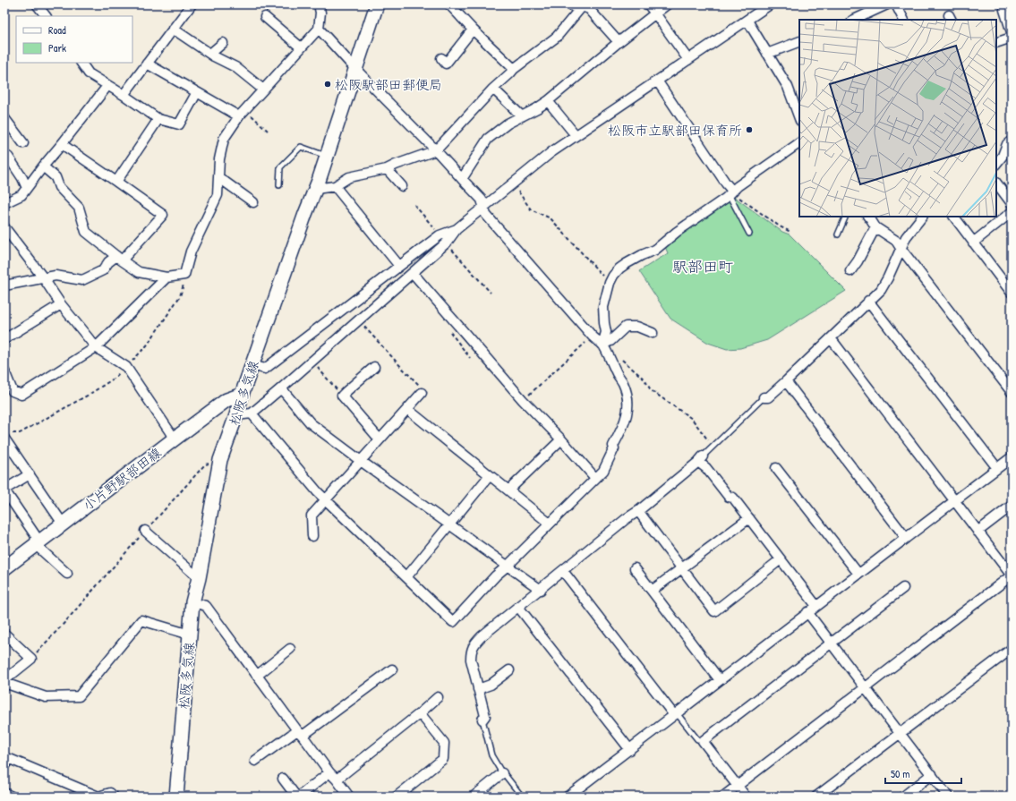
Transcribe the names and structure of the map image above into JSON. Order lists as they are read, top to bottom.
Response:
{
  "streets": {
    "main road": ["松阪多気線", "小片野駅部田線"]
  },
  "crossings": [
    ["松阪多気線", "小片野駅部田線"]
  ],
  "districts": ["駅部田町"],
  "places": ["松阪駅部田郵便局", "松阪市立駅部田保育所"],
  "legend": ["Road", "Park"],
  "scale_bar": "50 m"
}
